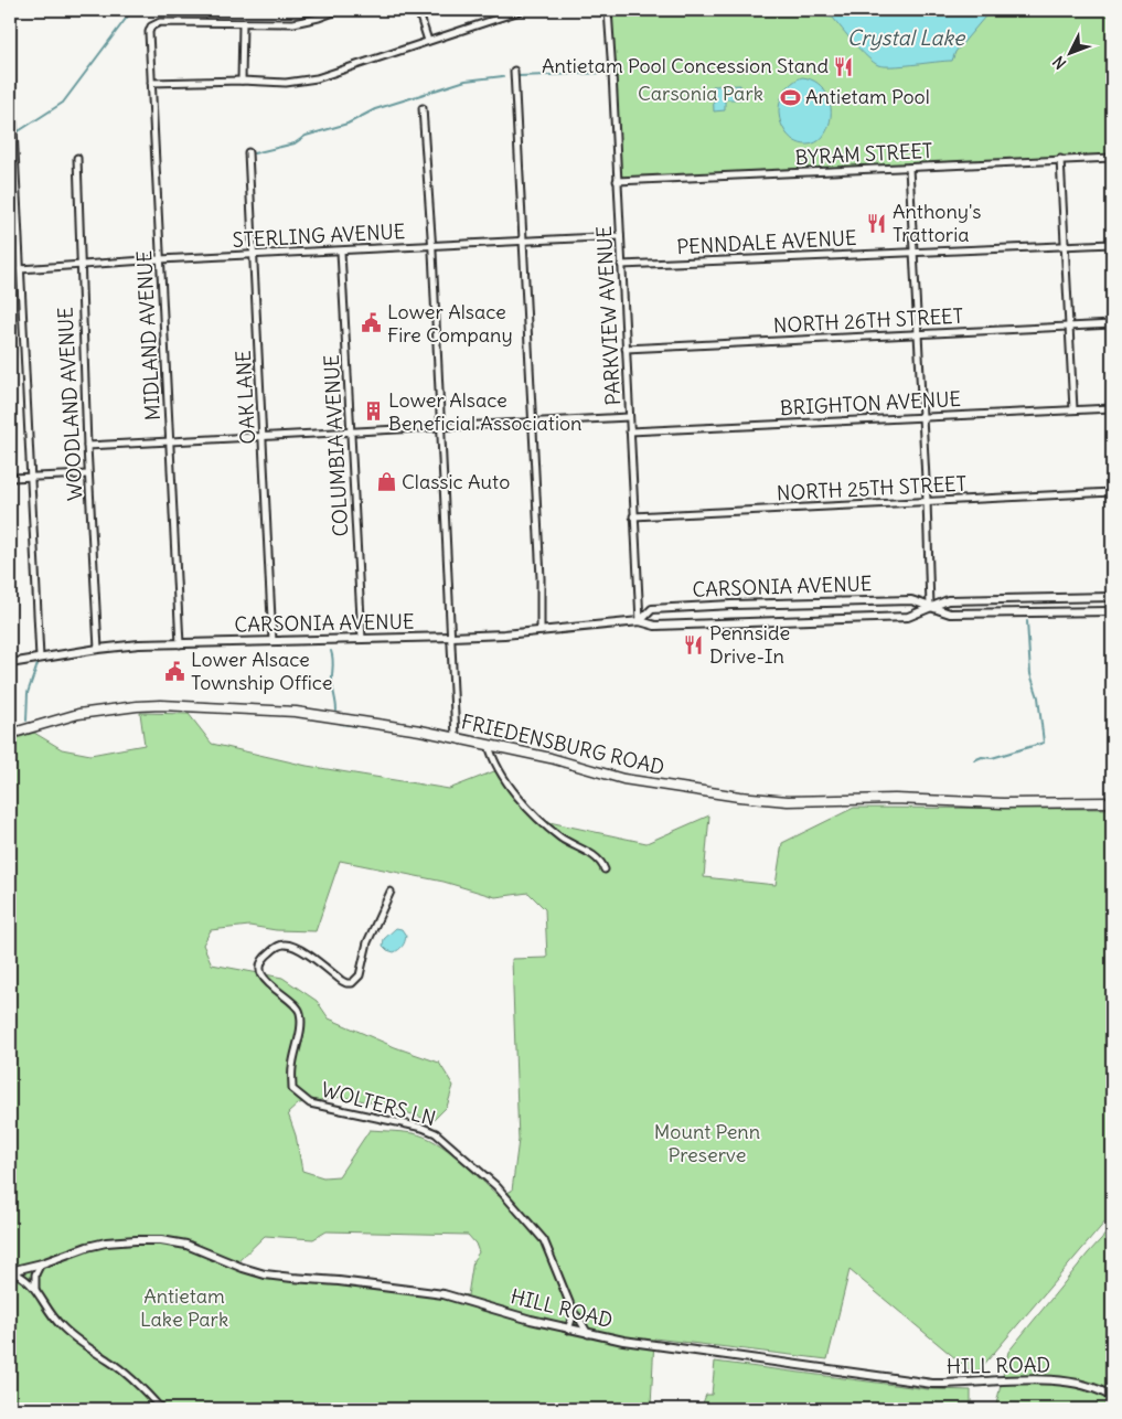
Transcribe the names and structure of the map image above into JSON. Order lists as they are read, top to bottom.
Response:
{
  "streets": {
    "main road": ["FRIEDENSBURG ROAD"],
    "street": [
      "BYRAM STREET",
      "STERLING AVENUE",
      "PENNDALE AVENUE",
      "PARKVIEW AVENUE",
      "NORTH 26TH STREET",
      "MIDLAND AVENUE",
      "OAK LANE",
      "WOODLAND AVENUE",
      "BRIGHTON AVENUE",
      "COLUMBIA AVENUE",
      "NORTH 25TH STREET",
      "CARSONIA AVENUE",
      "WOLTERS LN",
      "HILL ROAD"
    ]
  },
  "crossings": [
    ["BYRAM STREET", "PARKVIEW AVENUE"],
    ["STERLING AVENUE", "PARKVIEW AVENUE"],
    ["STERLING AVENUE", "MIDLAND AVENUE"],
    ["STERLING AVENUE", "OAK LANE"],
    ["STERLING AVENUE", "WOODLAND AVENUE"],
    ["STERLING AVENUE", "COLUMBIA AVENUE"],
    ["PENNDALE AVENUE", "PARKVIEW AVENUE"],
    ["PARKVIEW AVENUE", "NORTH 26TH STREET"],
    ["PARKVIEW AVENUE", "BRIGHTON AVENUE"],
    ["PARKVIEW AVENUE", "NORTH 25TH STREET"],
    ["PARKVIEW AVENUE", "CARSONIA AVENUE"],
    ["MIDLAND AVENUE", "CARSONIA AVENUE"],
    ["OAK LANE", "CARSONIA AVENUE"],
    ["WOODLAND AVENUE", "CARSONIA AVENUE"],
    ["COLUMBIA AVENUE", "CARSONIA AVENUE"]
  ],
  "water": ["Crystal Lake"],
  "parks": ["Carsonia Park", "Mount Penn Preserve", "Antietam Lake Park"],
  "places": {
    "restaurant": ["Antietam Pool Concession Stand", "Anthony's Trattoria", "Pennside Drive-In"],
    "sports": ["Antietam Pool"],
    "public building": ["Lower Alsace Fire Company", "Lower Alsace Township Office"],
    "building": ["Lower Alsace Beneficial Association"],
    "shop": ["Classic Auto"]
  },
  "north": "bottom left"
}
